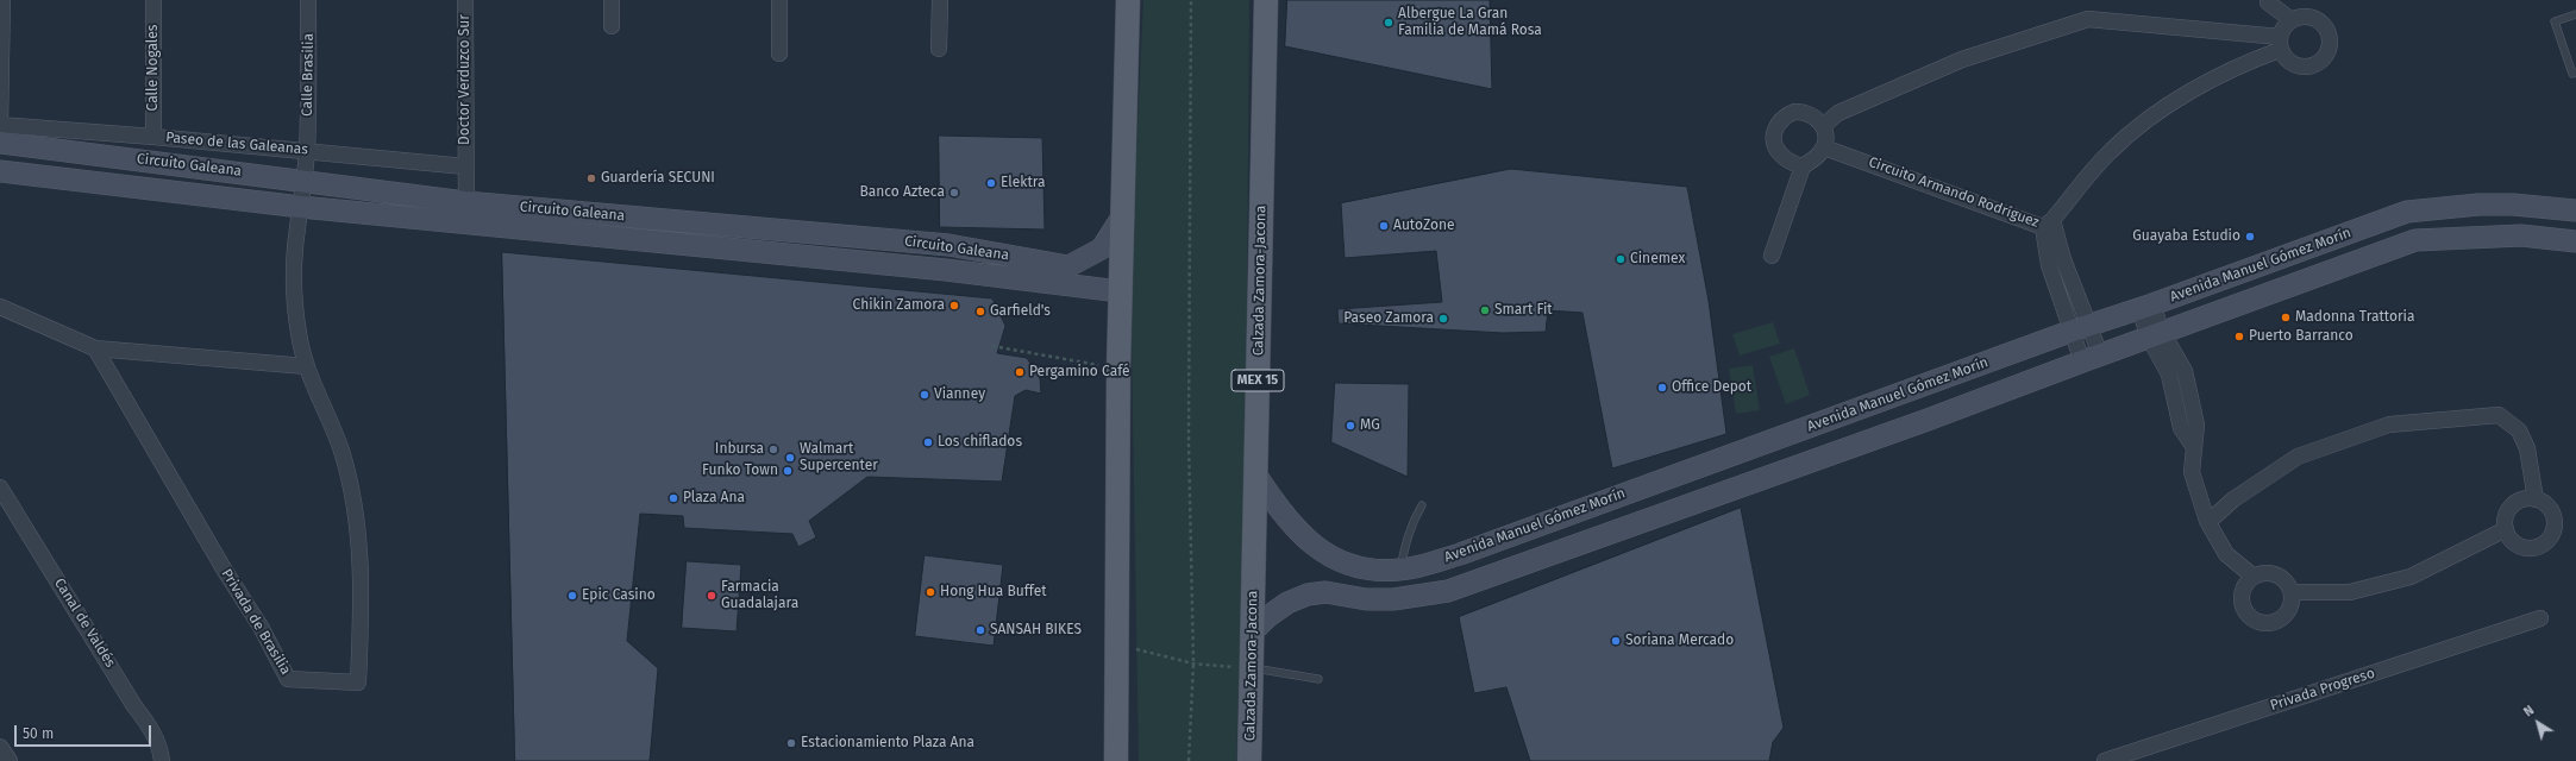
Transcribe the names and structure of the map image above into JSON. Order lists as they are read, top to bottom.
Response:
{
  "streets": {
    "main road": ["Calzada Zamora-Jacona", "MEX 15"],
    "street": [
      "Calle Nogales",
      "Calle Brasilia",
      "Doctor Verduzco Sur",
      "Paseo de las Galeanas",
      "Circuito Galeana",
      "Circuito Armando Rodríguez",
      "Avenida Manuel Gómez Morín",
      "Privada de Brasilia",
      "Canal de Valdés",
      "Privada Progreso"
    ]
  },
  "crossings": [
    ["Calle Nogales", "Paseo de las Galeanas"],
    ["Calle Brasilia", "Paseo de las Galeanas"],
    ["Calle Brasilia", "Circuito Galeana"],
    ["Calle Brasilia", "Privada de Brasilia"],
    ["Doctor Verduzco Sur", "Paseo de las Galeanas"],
    ["Doctor Verduzco Sur", "Circuito Galeana"],
    ["Circuito Galeana", "Privada de Brasilia"],
    ["Avenida Manuel Gómez Morín", "Calzada Zamora-Jacona"]
  ],
  "places": [
    "Albergue La Gran Familia de Mamá Rosa",
    "Guardería SECUNI",
    "Elektra",
    "Banco Azteca",
    "AutoZone",
    "Guayaba Estudio",
    "Cinemex",
    "Chikin Zamora",
    "Smart Fit",
    "Garfield's",
    "Madonna Trattoria",
    "Paseo Zamora",
    "Puerto Barranco",
    "Pergamino Café",
    "Office Depot",
    "Vianney",
    "MG",
    "Los chiflados",
    "Inbursa",
    "Walmart Supercenter",
    "Funko Town",
    "Plaza Ana",
    "Hong Hua Buffet",
    "Epic Casino",
    "Farmacia Guadalajara",
    "SANSAH BIKES",
    "Soriana Mercado",
    "Estacionamiento Plaza Ana"
  ],
  "scale_bar": "50 m",
  "north": "top left"
}
